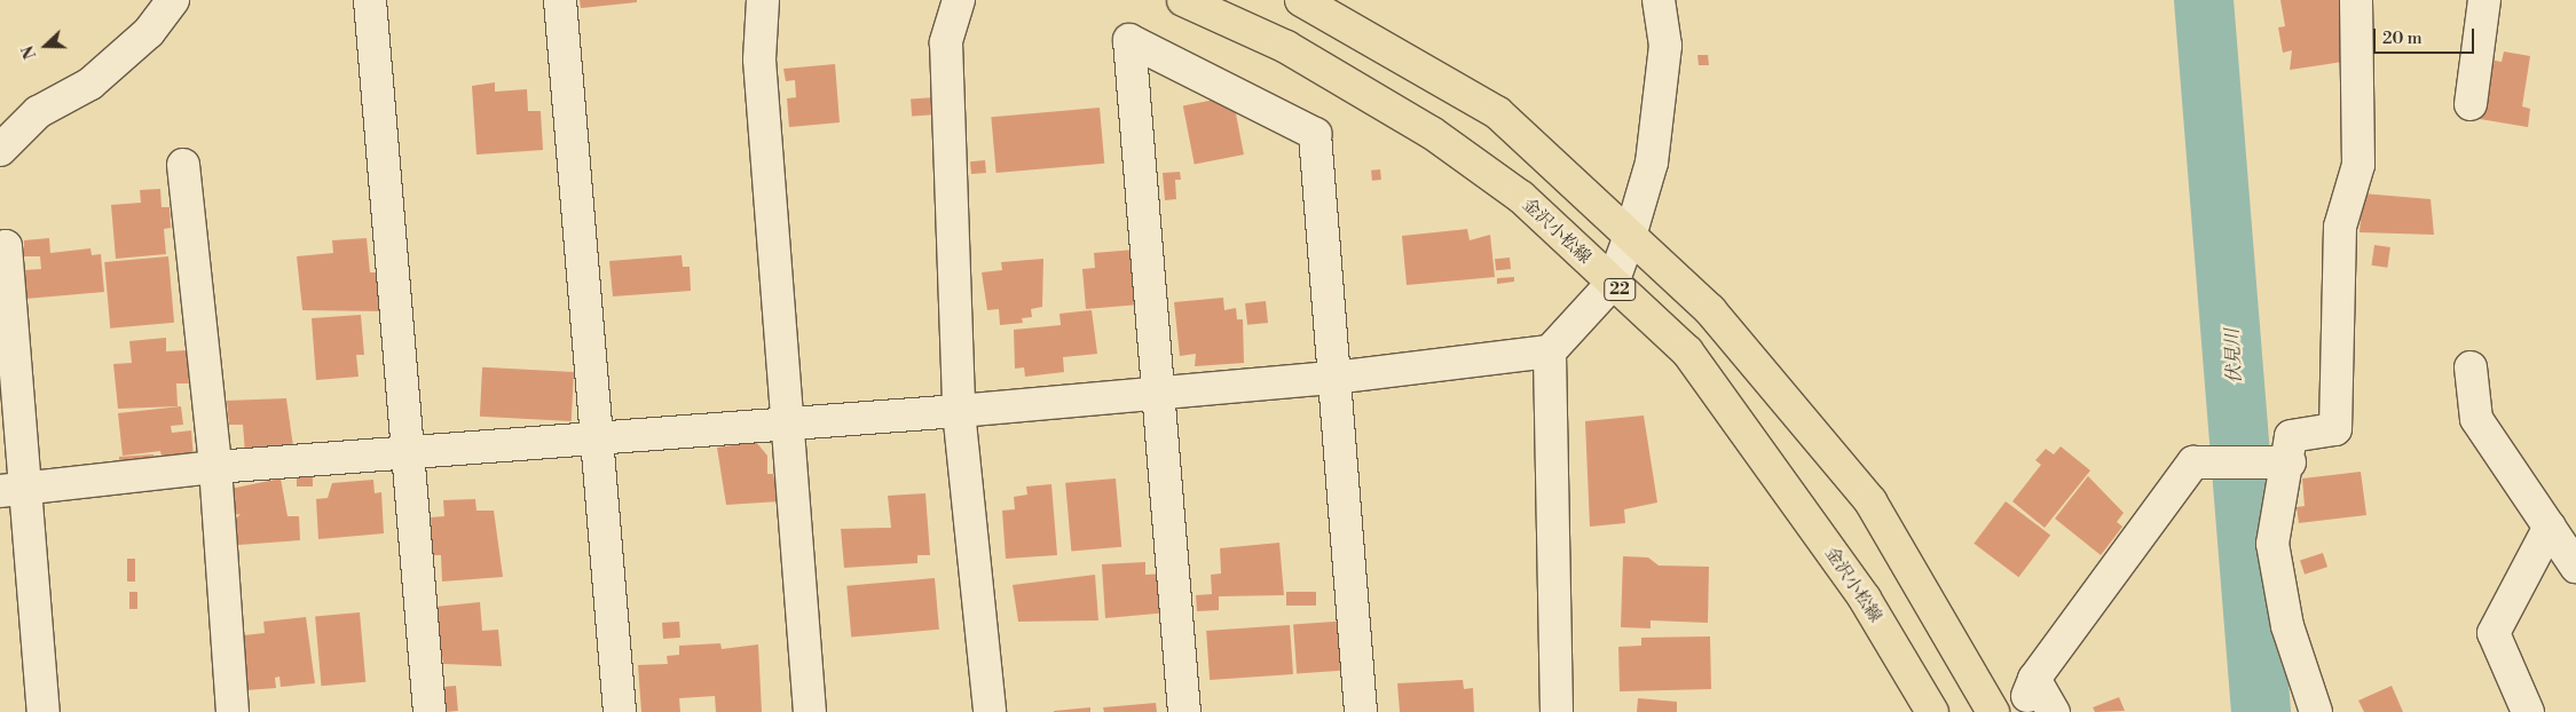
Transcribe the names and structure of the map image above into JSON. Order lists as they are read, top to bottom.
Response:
{
  "streets": {
    "main road": ["金沢小松線", "22"]
  },
  "water": ["伏見川"],
  "scale_bar": "20 m",
  "north": "left"
}
